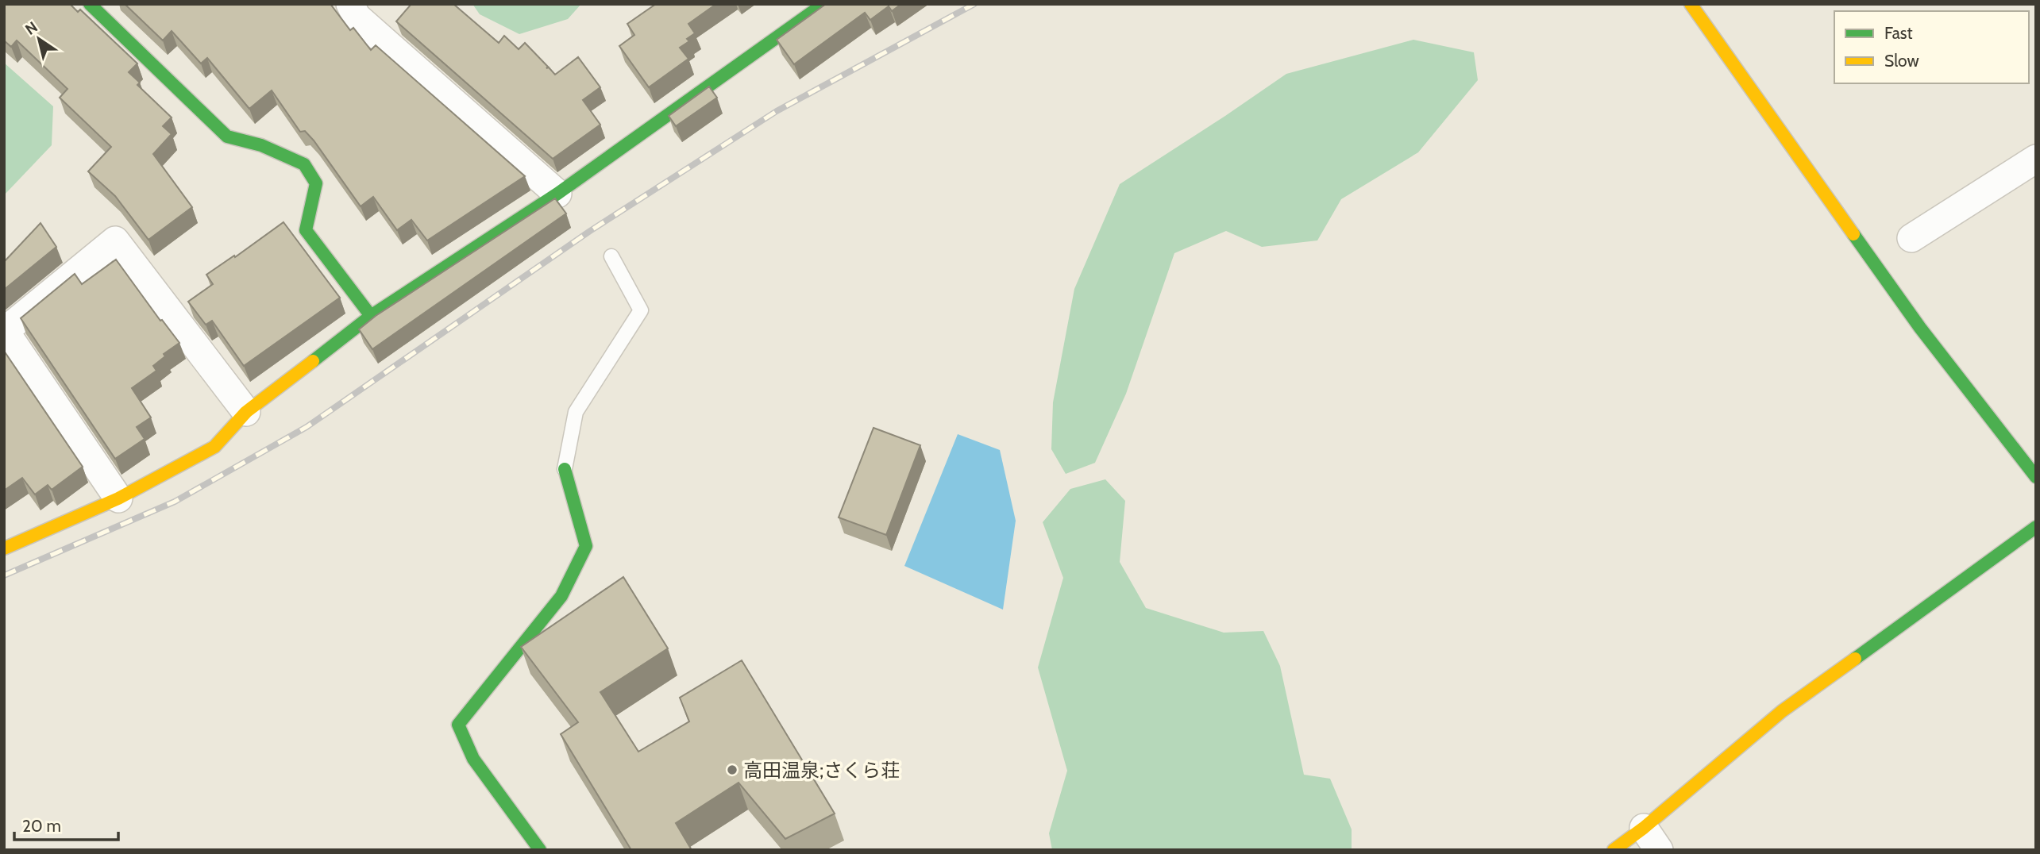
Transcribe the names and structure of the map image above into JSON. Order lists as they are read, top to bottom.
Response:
{
  "places": ["高田温泉;さくら荘"],
  "legend": ["Fast", "Slow"],
  "scale_bar": "20 m",
  "north": "top left"
}
